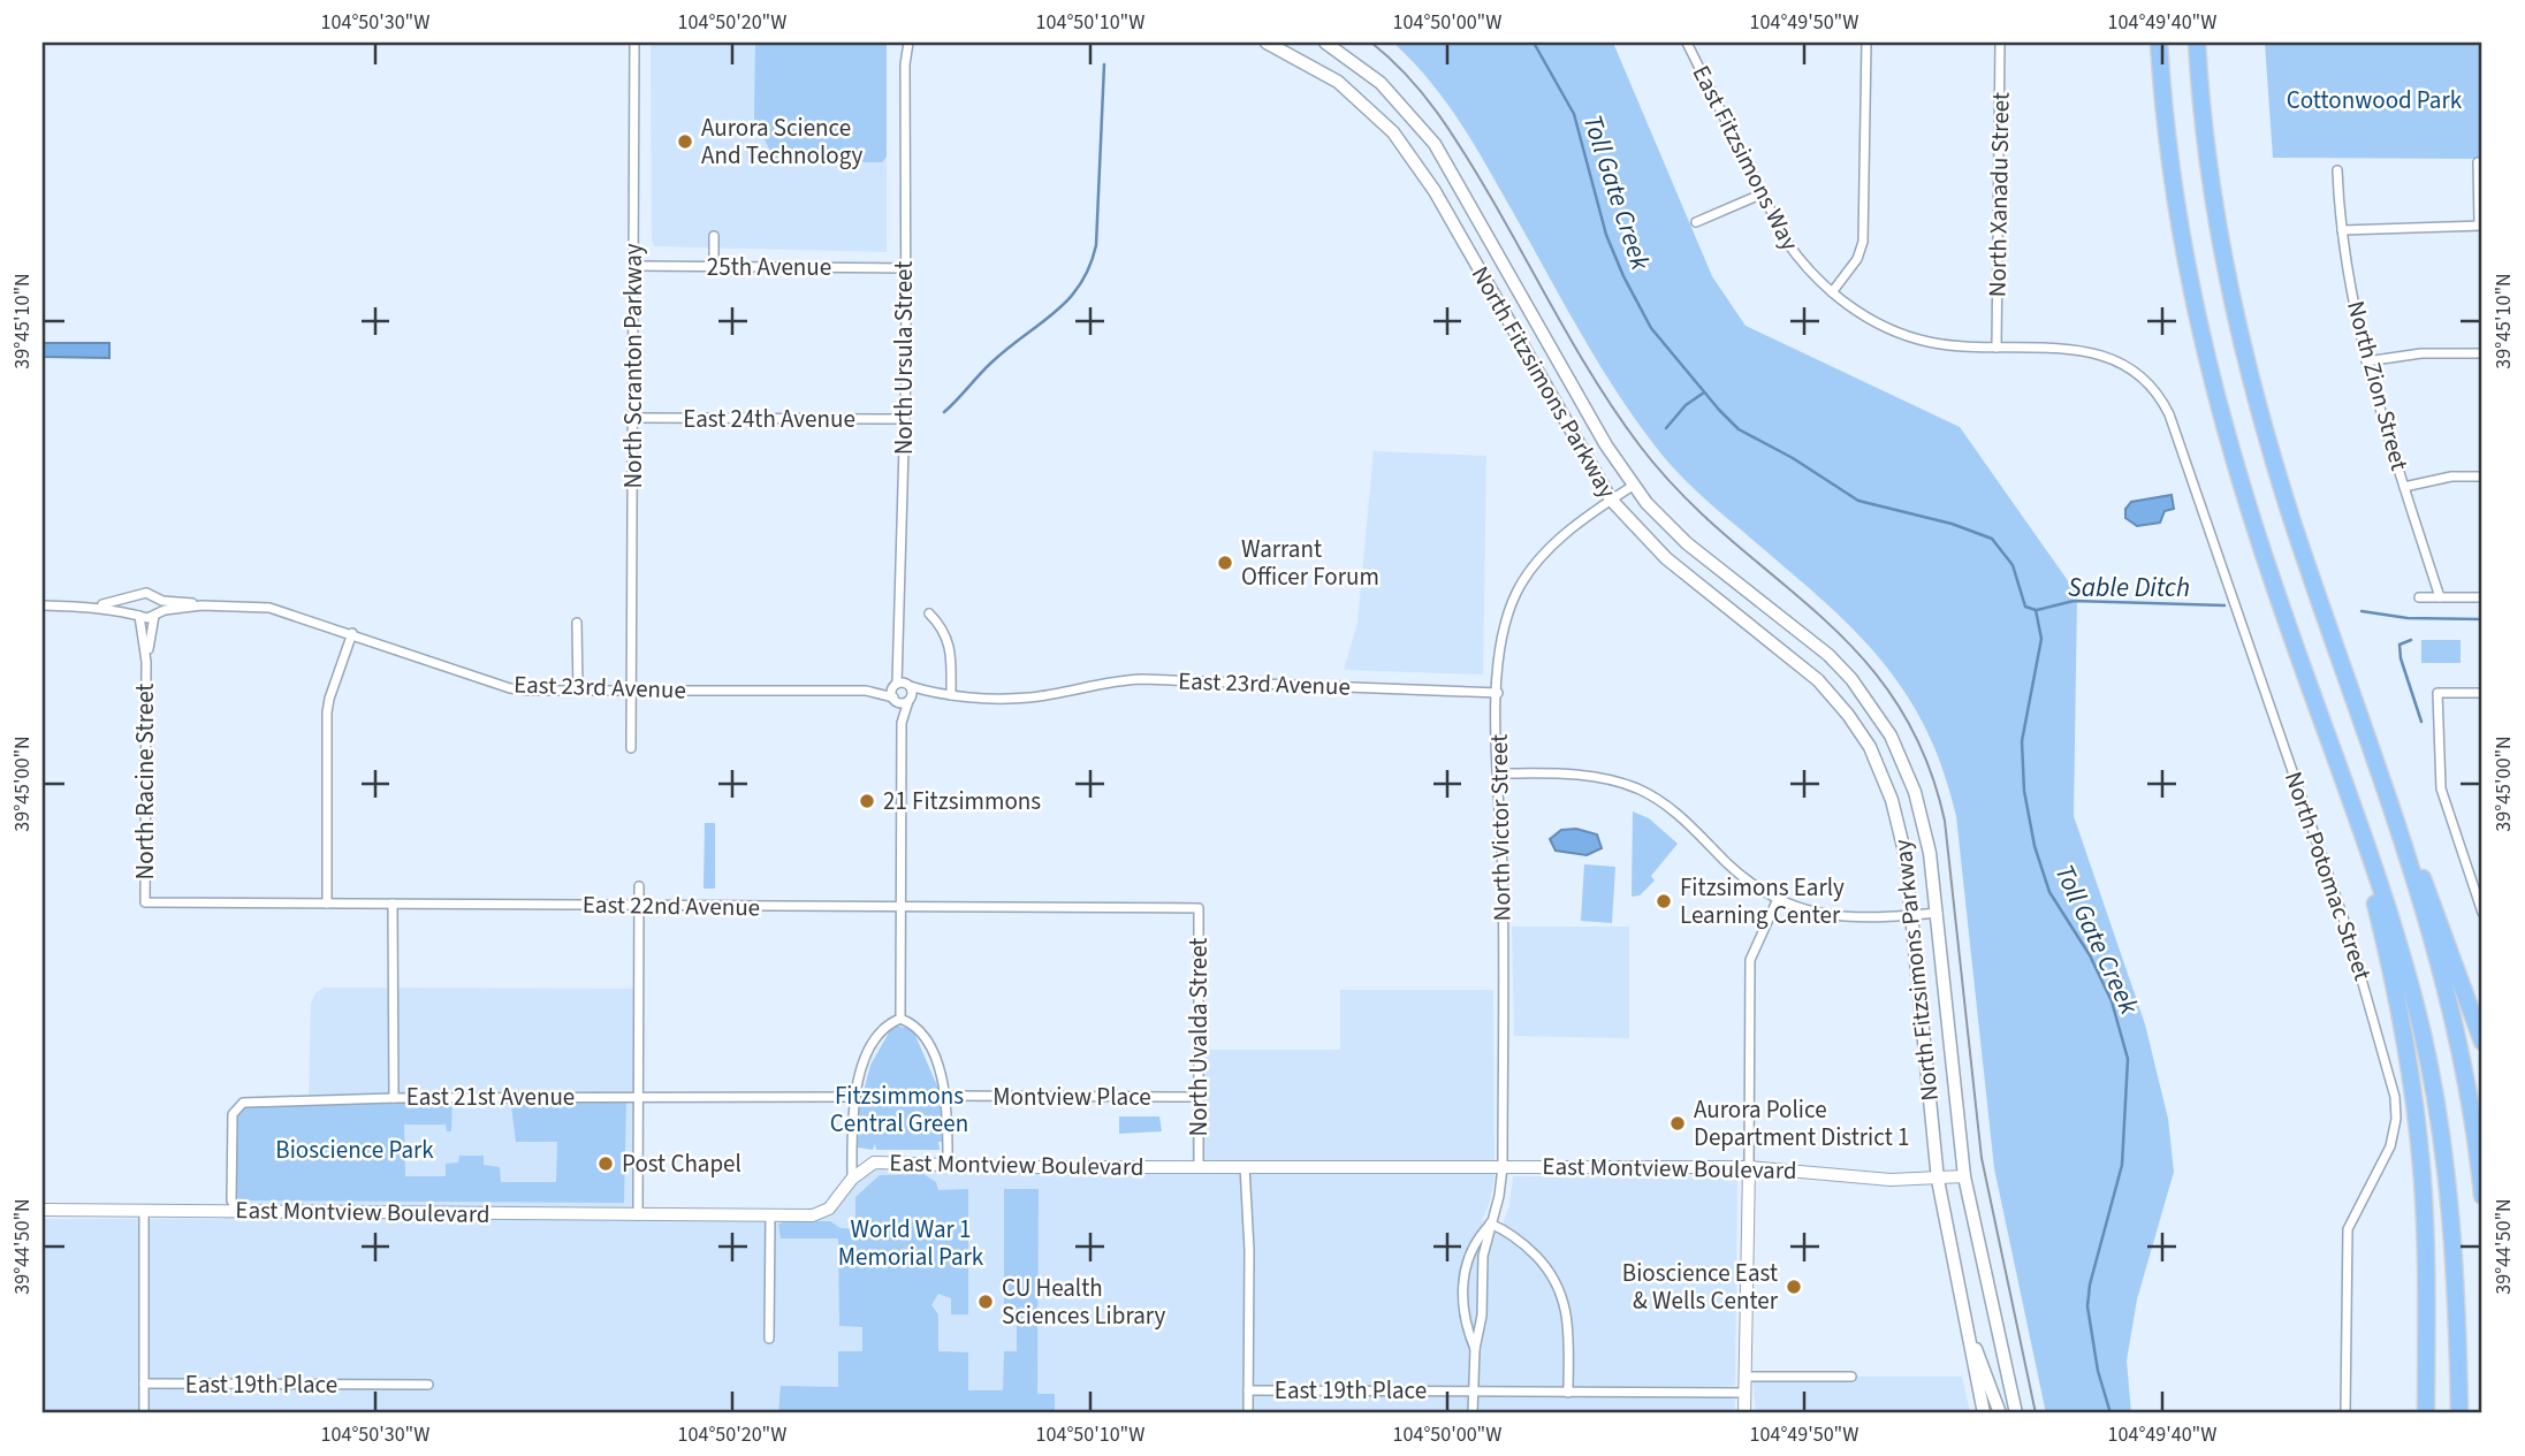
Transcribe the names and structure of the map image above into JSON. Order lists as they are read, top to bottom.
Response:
{
  "streets": {
    "main road": ["North Fitzsimons Parkway"],
    "street": [
      "East Fitzsimons Way",
      "North Xanadu Street",
      "25th Avenue",
      "North Ursula Street",
      "North Scranton Parkway",
      "North Zion Street",
      "East 24th Avenue",
      "East 23rd Avenue",
      "North Racine Street",
      "North Victor Street",
      "North Potomac Street",
      "East 22nd Avenue",
      "North Uvalda Street",
      "East 21st Avenue",
      "Montview Place",
      "East Montview Boulevard",
      "East 19th Place"
    ]
  },
  "crossings": [
    ["East Fitzsimons Way", "North Xanadu Street"],
    ["East Fitzsimons Way", "North Potomac Street"],
    ["25th Avenue", "North Ursula Street"],
    ["25th Avenue", "North Scranton Parkway"],
    ["North Ursula Street", "East 24th Avenue"],
    ["North Ursula Street", "East 23rd Avenue"],
    ["North Scranton Parkway", "East 24th Avenue"],
    ["North Scranton Parkway", "East 23rd Avenue"],
    ["North Fitzsimons Parkway", "North Victor Street"],
    ["North Fitzsimons Parkway", "East Montview Boulevard"],
    ["East 23rd Avenue", "North Racine Street"],
    ["East 23rd Avenue", "North Victor Street"],
    ["North Racine Street", "East 22nd Avenue"],
    ["North Victor Street", "East Montview Boulevard"],
    ["North Victor Street", "East 19th Place"],
    ["East 22nd Avenue", "North Uvalda Street"],
    ["North Uvalda Street", "Montview Place"],
    ["North Uvalda Street", "East Montview Boulevard"],
    ["East 21st Avenue", "East Montview Boulevard"]
  ],
  "water": ["Toll Gate Creek", "Sable Ditch"],
  "parks": [
    "Cottonwood Park",
    "Fitzsimmons Central Green",
    "Bioscience Park",
    "World War 1 Memorial Park"
  ],
  "places": [
    "Aurora Science And Technology",
    "Warrant Officer Forum",
    "21 Fitzsimmons",
    "Fitzsimons Early Learning Center",
    "Aurora Police Department District 1",
    "Post Chapel",
    "Bioscience East & Wells Center",
    "CU Health Sciences Library"
  ],
  "coordinates": [
    "104°50'30\"W",
    "104°50'20\"W",
    "104°50'10\"W",
    "104°50'00\"W",
    "104°49'50\"W",
    "104°49'40\"W",
    "39°45'10\"N",
    "39°45'00\"N",
    "39°44'50\"N"
  ]
}
